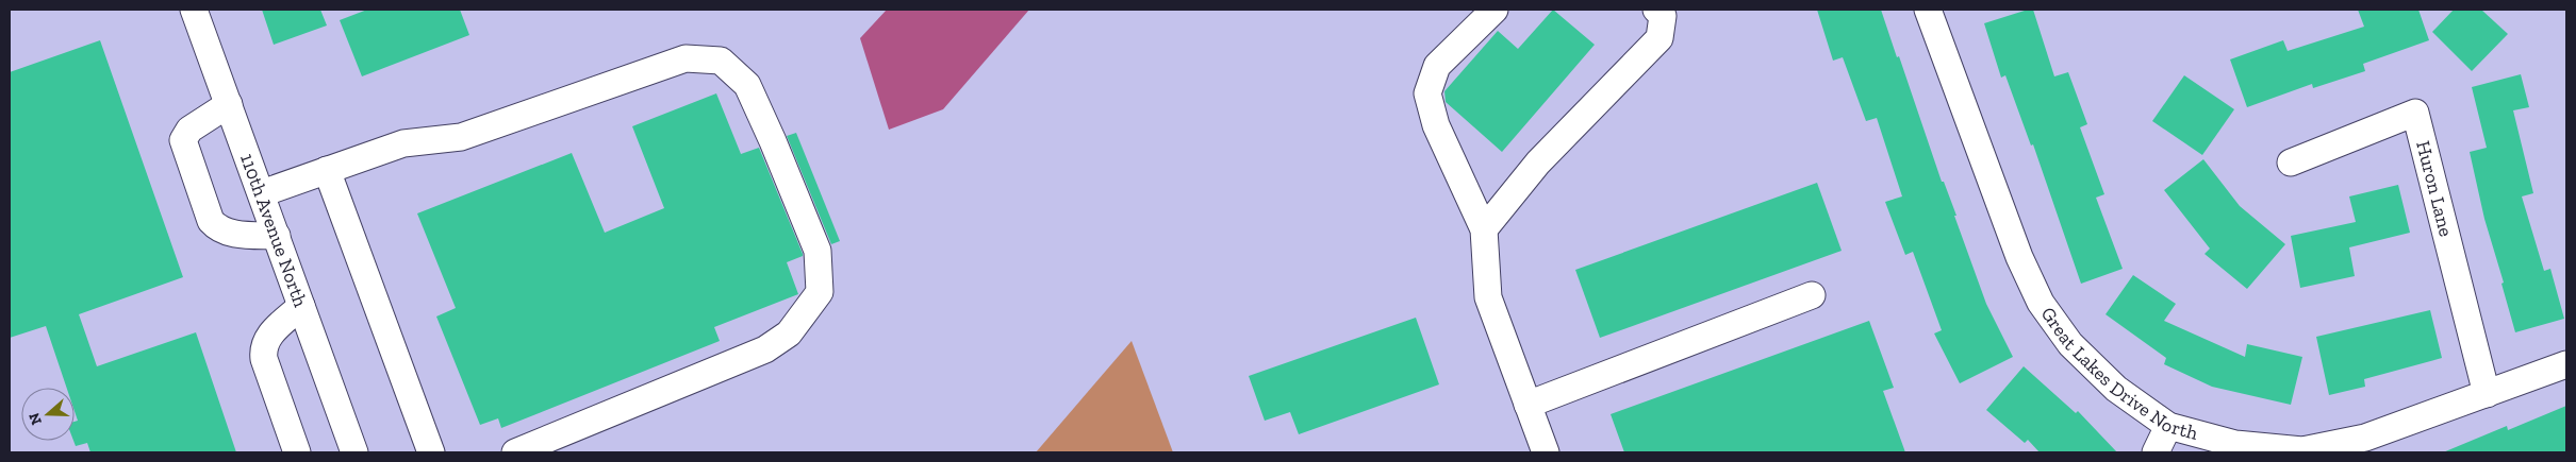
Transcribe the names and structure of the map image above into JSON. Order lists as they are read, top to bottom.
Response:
{
  "streets": {
    "street": ["Huron Lane", "110th Avenue North", "Great Lakes Drive North"]
  },
  "crossings": [
    ["Huron Lane", "Great Lakes Drive North"]
  ],
  "north": "left"
}
